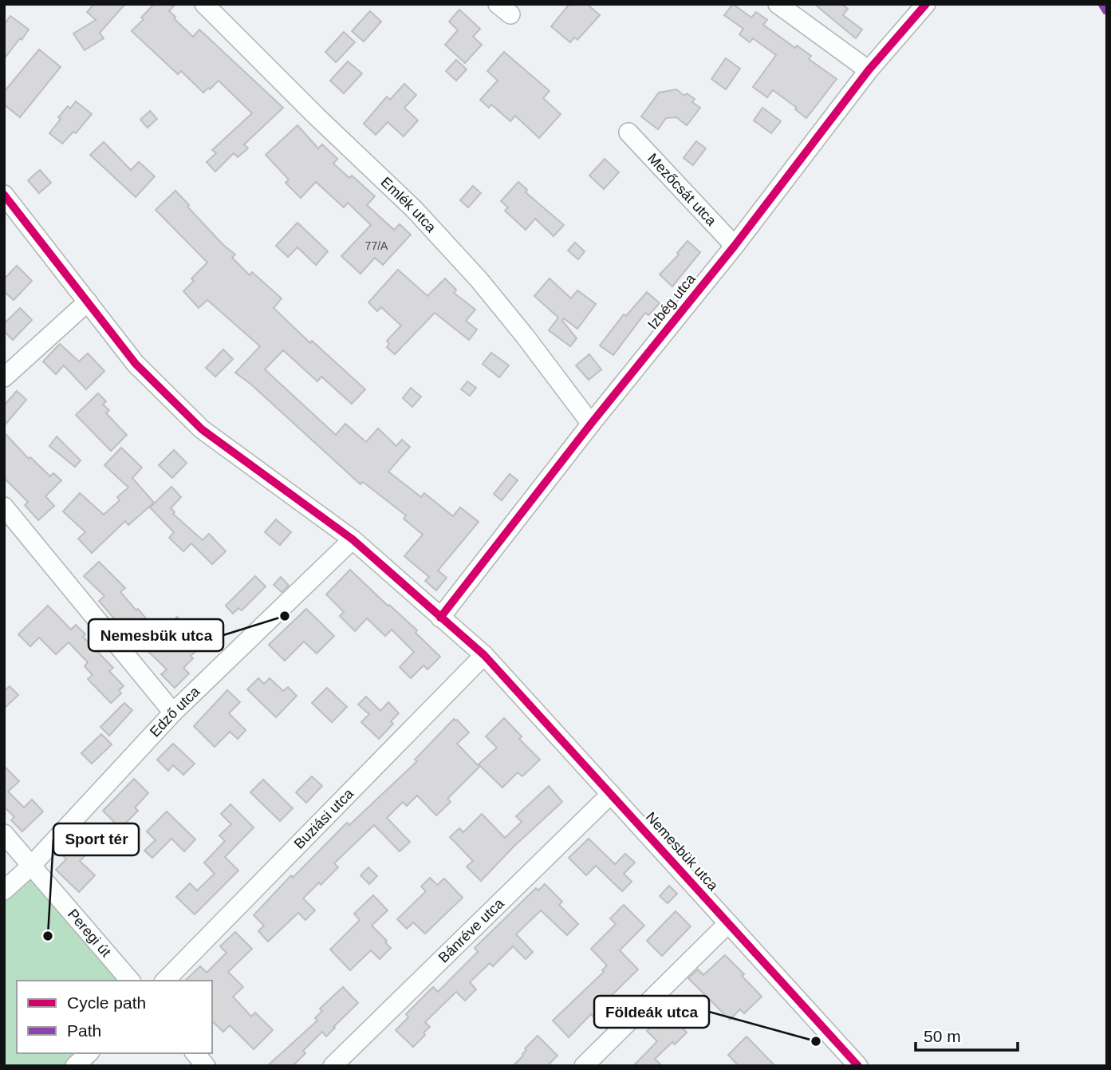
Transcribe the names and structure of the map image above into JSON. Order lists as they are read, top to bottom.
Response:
{
  "streets": {
    "street": [
      "Mezőcsát utca",
      "Emlék utca",
      "Izbég utca",
      "Edző utca",
      "Buziási utca",
      "Nemesbük utca",
      "Bánréve utca",
      "Peregi út"
    ]
  },
  "crossings": [
    ["Mezőcsát utca", "Izbég utca"],
    ["Emlék utca", "Izbég utca"],
    ["Izbég utca", "Nemesbük utca"],
    ["Edző utca", "Nemesbük utca"],
    ["Edző utca", "Peregi út"],
    ["Buziási utca", "Nemesbük utca"],
    ["Nemesbük utca", "Bánréve utca"]
  ],
  "places": ["Nemesbük utca", "Sport tér", "Földeák utca"],
  "house_numbers": ["77/A"],
  "legend": ["Cycle path", "Path"],
  "scale_bar": "50 m"
}
